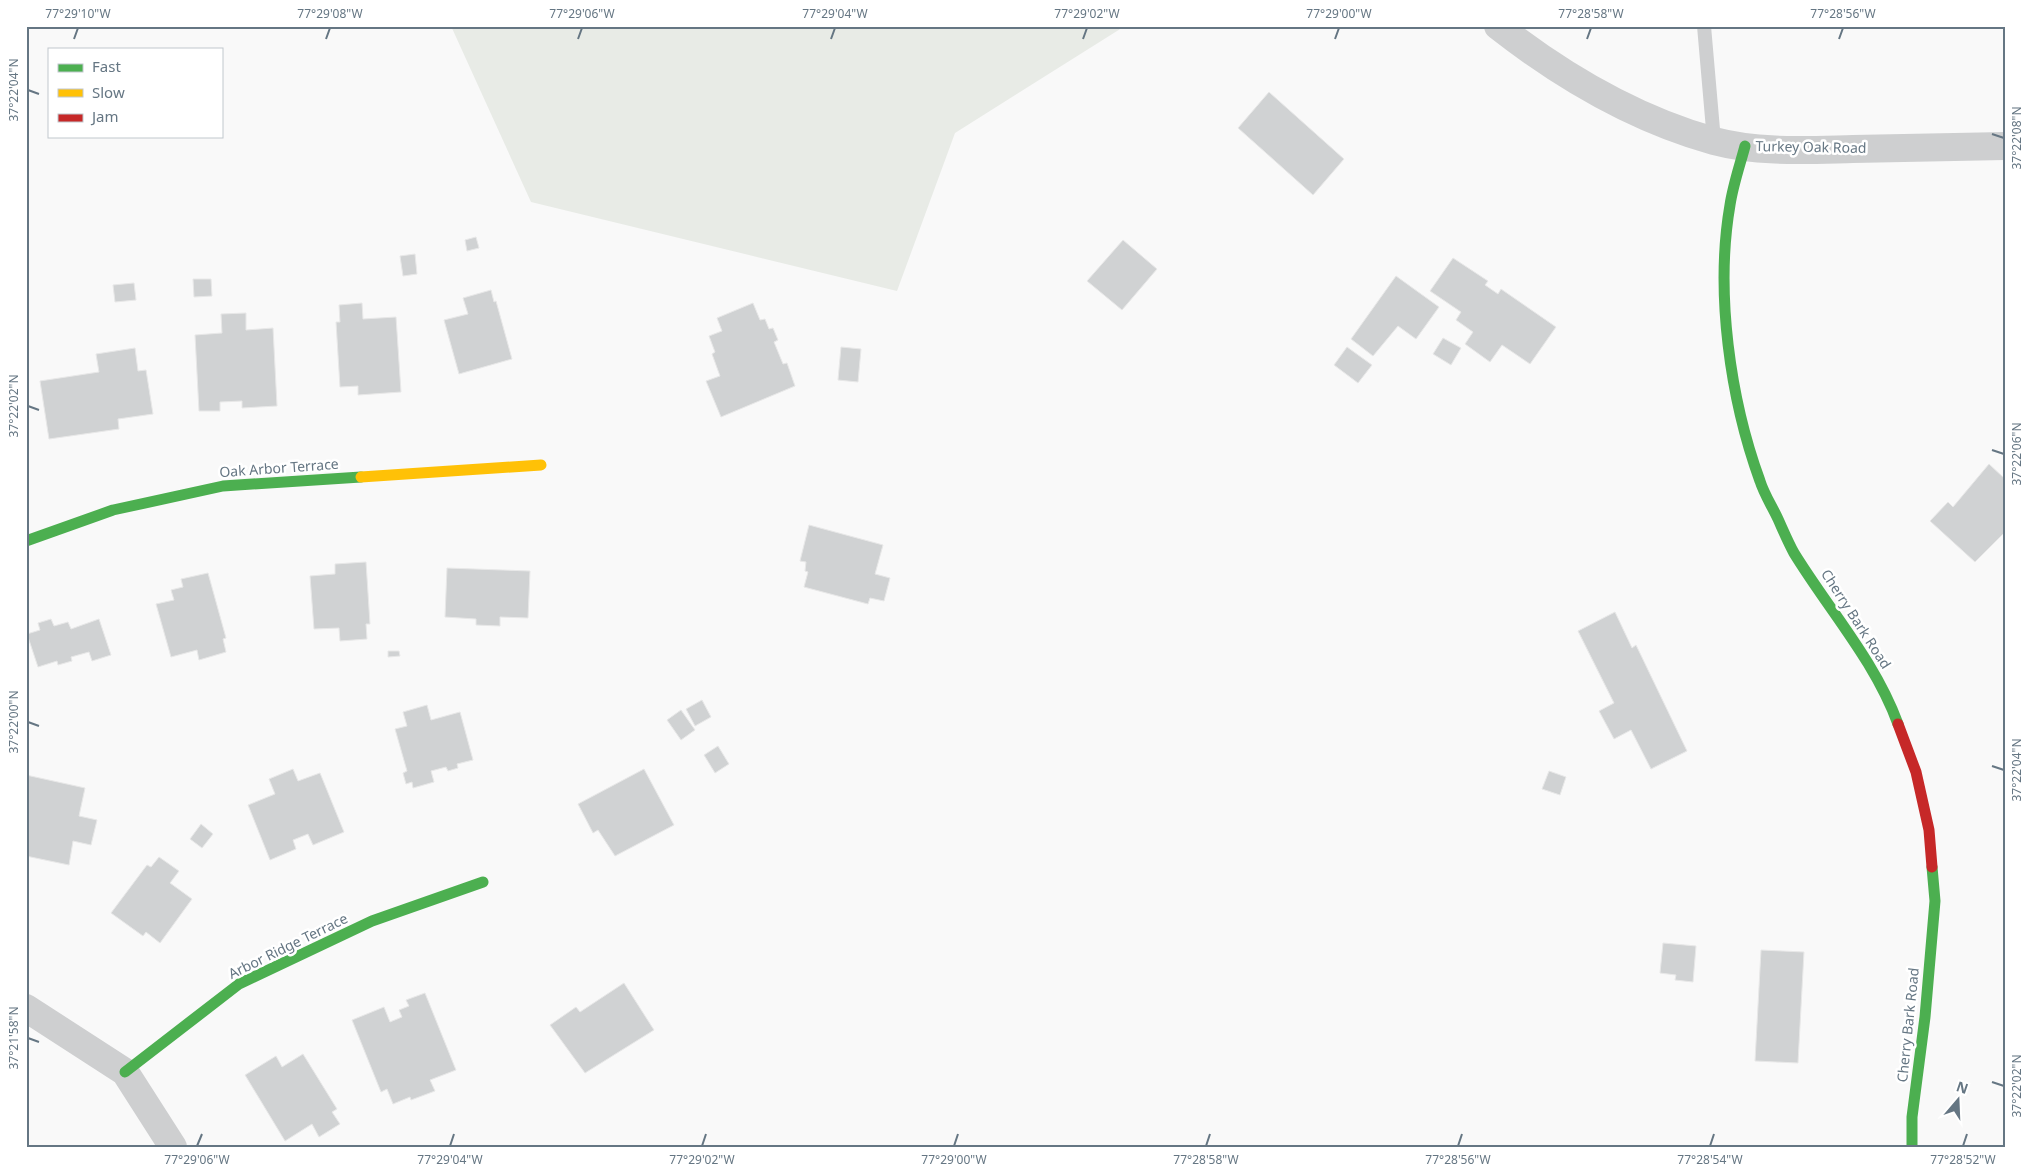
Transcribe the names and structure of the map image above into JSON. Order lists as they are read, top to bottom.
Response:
{
  "streets": {
    "street": [
      "Turkey Oak Road",
      "Oak Arbor Terrace",
      "Cherry Bark Road",
      "Arbor Ridge Terrace"
    ]
  },
  "crossings": [
    ["Turkey Oak Road", "Cherry Bark Road"]
  ],
  "legend": ["Fast", "Slow", "Jam"],
  "north": "top",
  "coordinates": [
    "77°29'10\"W",
    "77°29'08\"W",
    "77°29'06\"W",
    "77°29'04\"W",
    "77°29'02\"W",
    "77°29'00\"W",
    "77°28'58\"W",
    "77°28'56\"W",
    "37°22'04\"N",
    "37°22'08\"N",
    "37°22'02\"N",
    "37°22'06\"N",
    "37°22'00\"N",
    "37°21'58\"N",
    "77°28'54\"W",
    "77°28'52\"W"
  ]
}
